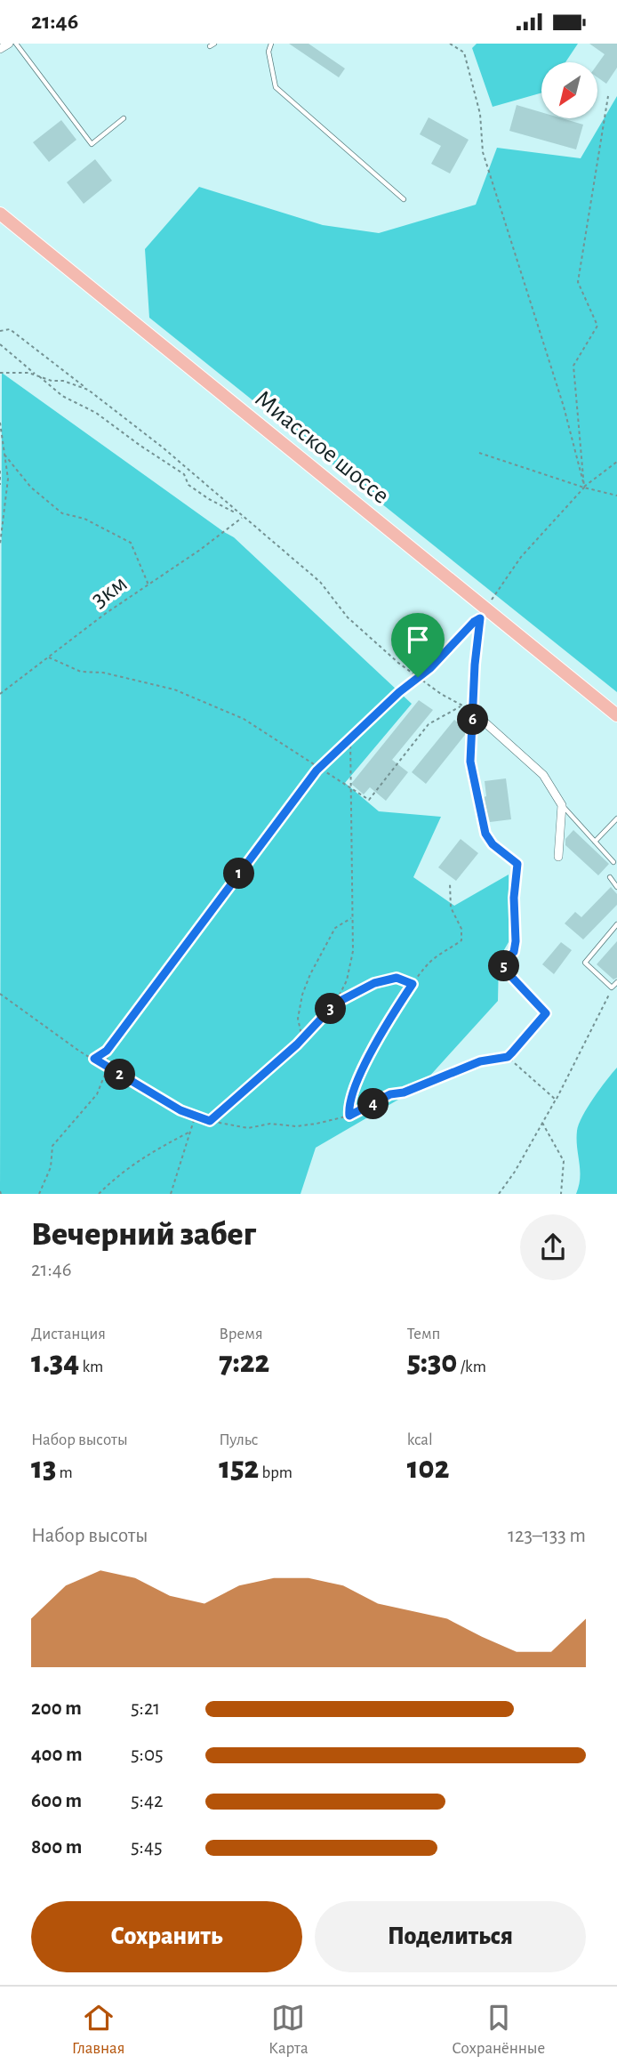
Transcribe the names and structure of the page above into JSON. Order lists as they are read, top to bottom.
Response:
{
  "streets": {
    "main road": ["Миасское шоссе"],
    "path": ["3км"]
  },
  "north": "bottom left",
  "page": {
    "status": "21:46",
    "pins": [
      "6",
      "1",
      "5",
      "3",
      "2",
      "4"
    ],
    "heading": ["Вечерний забег", "21:46"],
    "stats": [
      ["Дистанция", "1.34 km"],
      ["Время", "7:22"],
      ["Темп", "5:30 /km"],
      ["Набор высоты", "13 m"],
      ["Пульс", "152 bpm"],
      ["kcal", "102"]
    ],
    "chart": ["Набор высоты", "123–133 m"],
    "list": [
      {
        "name": "200 m",
        "note": "5:21"
      },
      {
        "name": "400 m",
        "note": "5:05"
      },
      {
        "name": "600 m",
        "note": "5:42"
      },
      {
        "name": "800 m",
        "note": "5:45"
      }
    ],
    "buttons": ["Сохранить", "Поделиться"],
    "tabs": ["Главная", "Карта", "Сохранённые"]
  }
}
